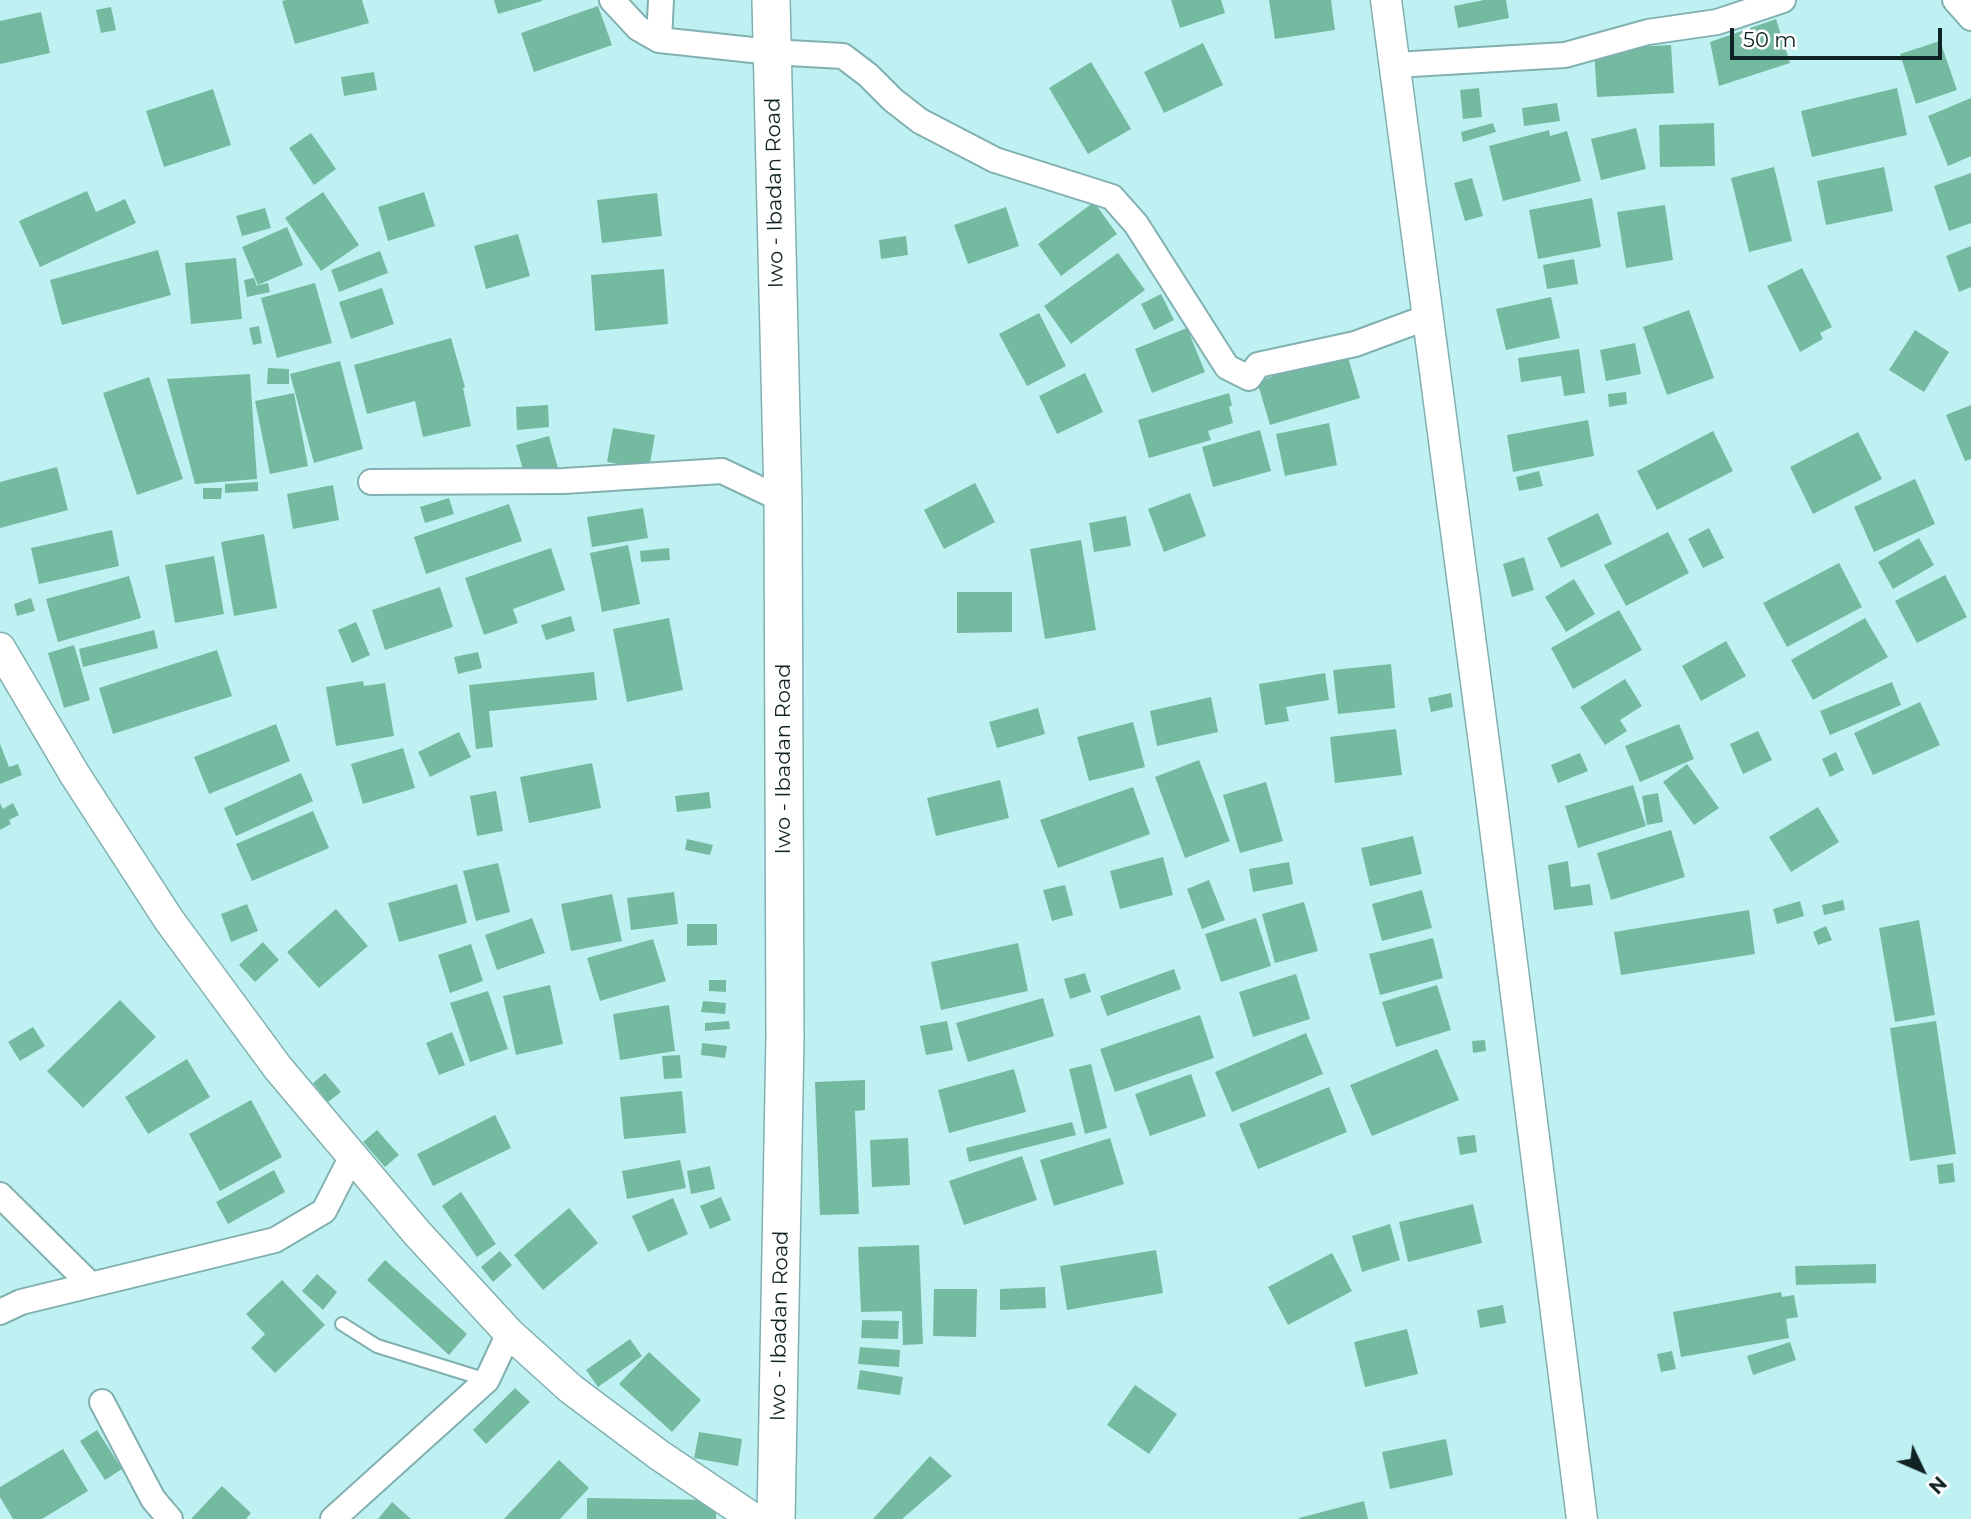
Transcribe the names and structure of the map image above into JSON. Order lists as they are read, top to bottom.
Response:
{
  "streets": {
    "main road": ["Iwo - Ibadan Road"]
  },
  "scale_bar": "50 m",
  "north": "bottom right"
}
